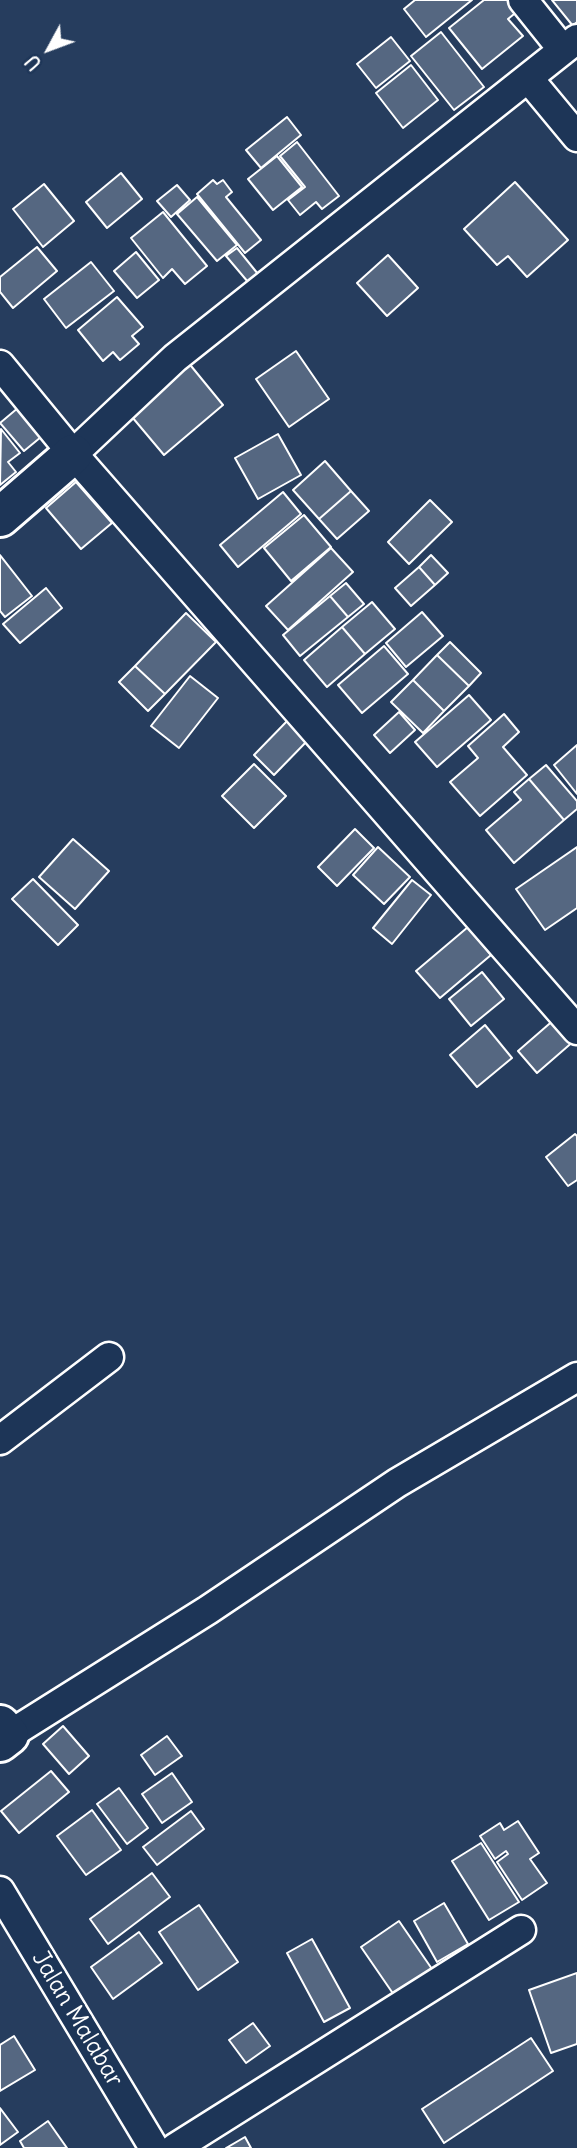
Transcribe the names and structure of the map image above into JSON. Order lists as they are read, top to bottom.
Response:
{
  "streets": {
    "street": ["Jalan Malabar"]
  },
  "north": "bottom left"
}
